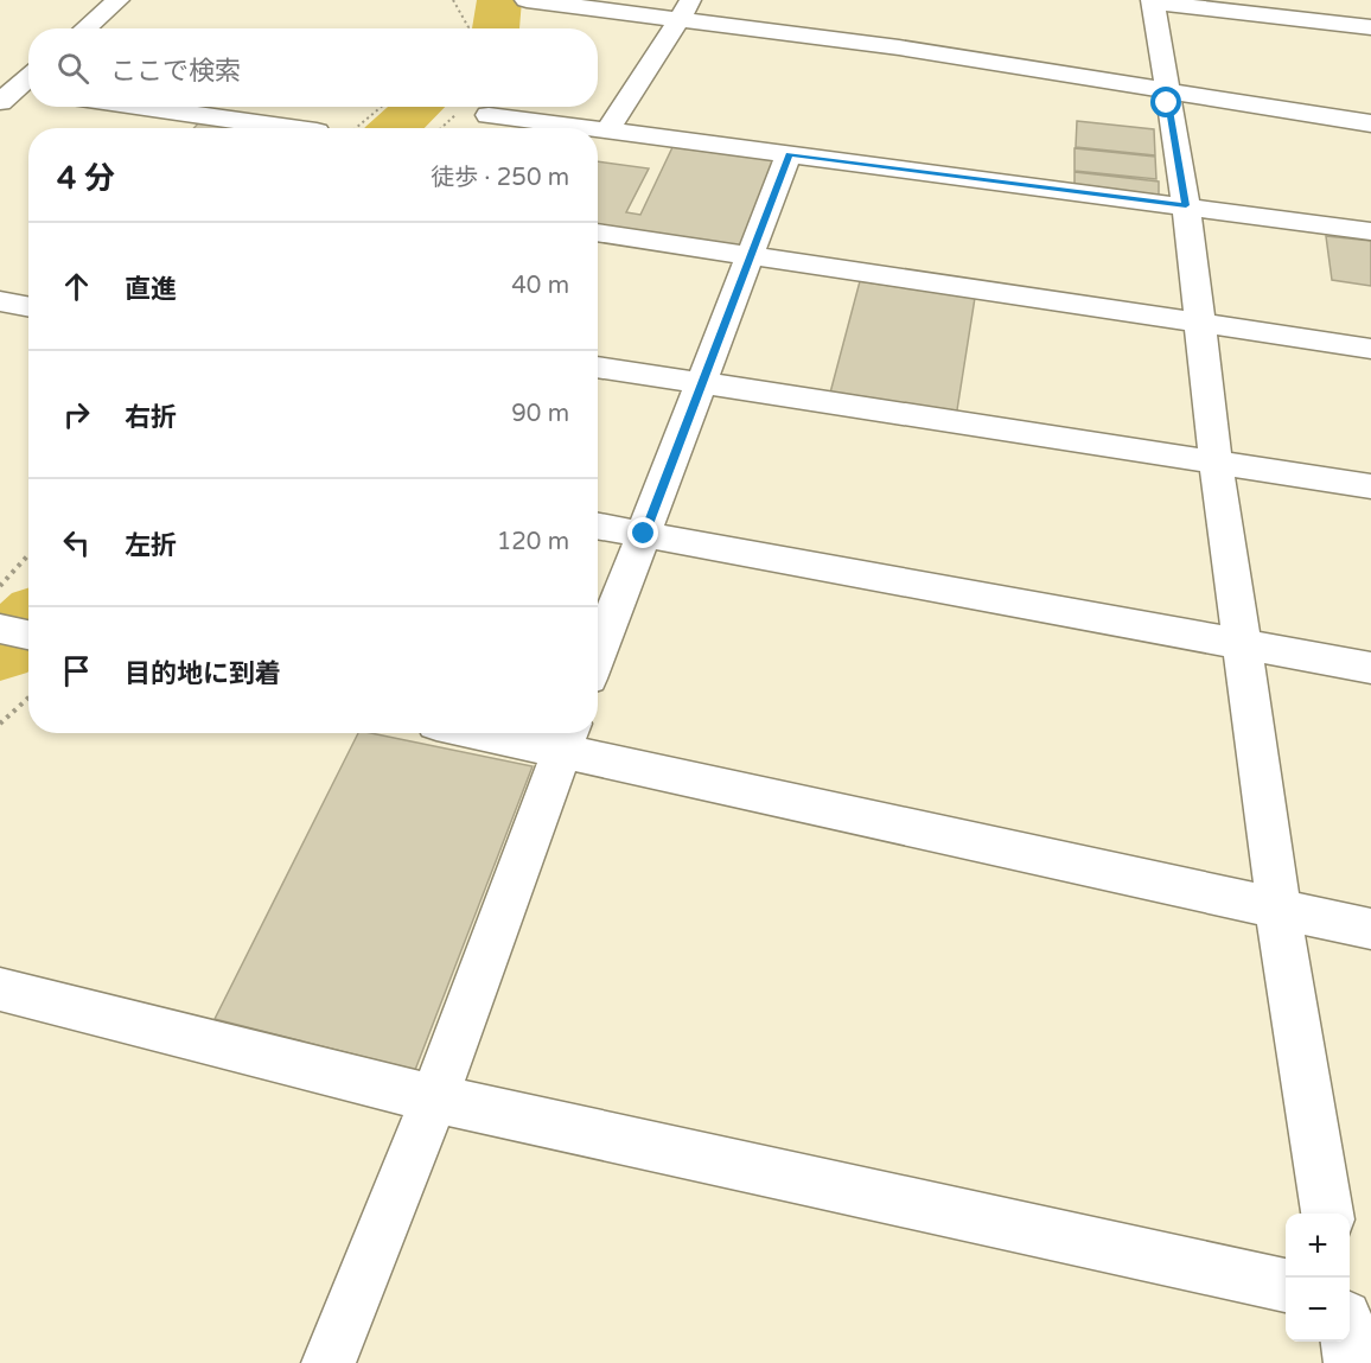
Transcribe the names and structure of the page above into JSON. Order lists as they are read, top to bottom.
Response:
{
  "page": {
    "search": "ここで検索",
    "heading": ["4 分", "徒歩 · 250 m"],
    "list": [
      ["直進", "40 m"],
      ["右折", "90 m"],
      ["左折", "120 m"],
      "目的地に到着"
    ],
    "map_buttons": ["+", "−"]
  }
}
